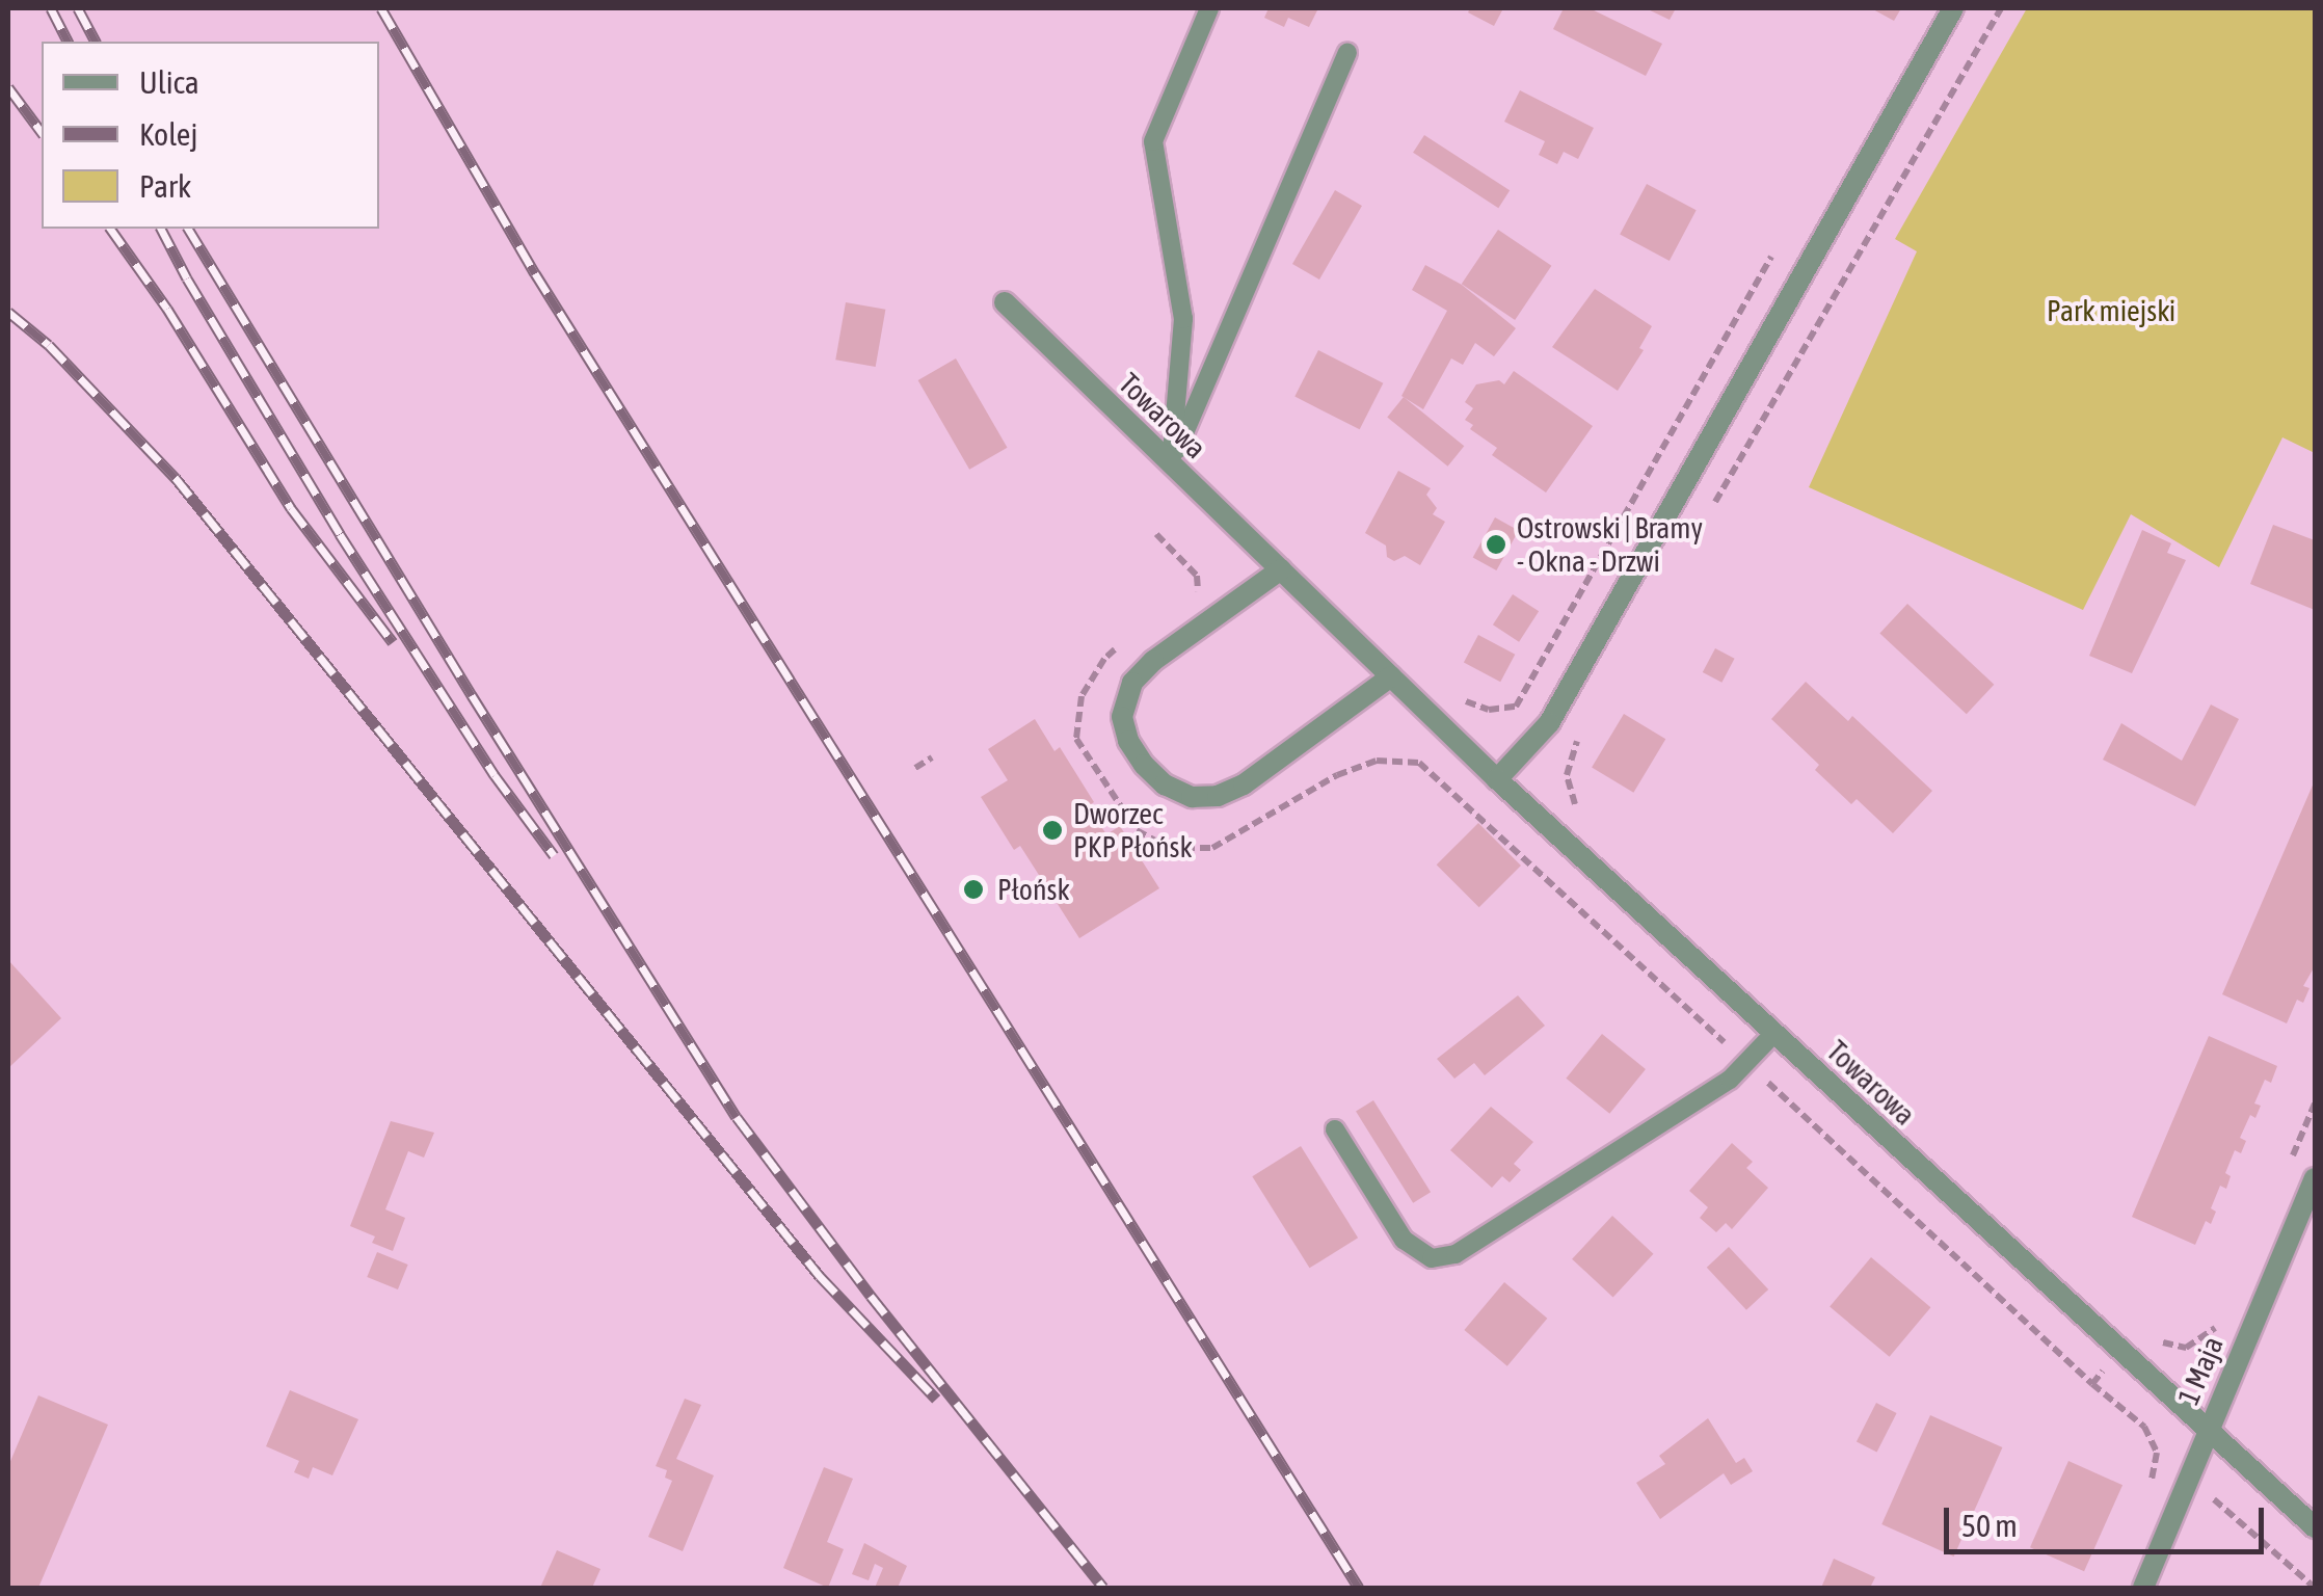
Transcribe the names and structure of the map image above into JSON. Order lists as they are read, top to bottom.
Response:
{
  "streets": {
    "street": ["Towarowa", "1 Maja"]
  },
  "crossings": [
    ["Towarowa", "1 Maja"]
  ],
  "parks": ["Park miejski"],
  "places": ["Ostrowski | Bramy - Okna - Drzwi", "Dworzec PKP Płońsk", "Płońsk"],
  "legend": ["Ulica", "Kolej", "Park"],
  "scale_bar": "50 m"
}
